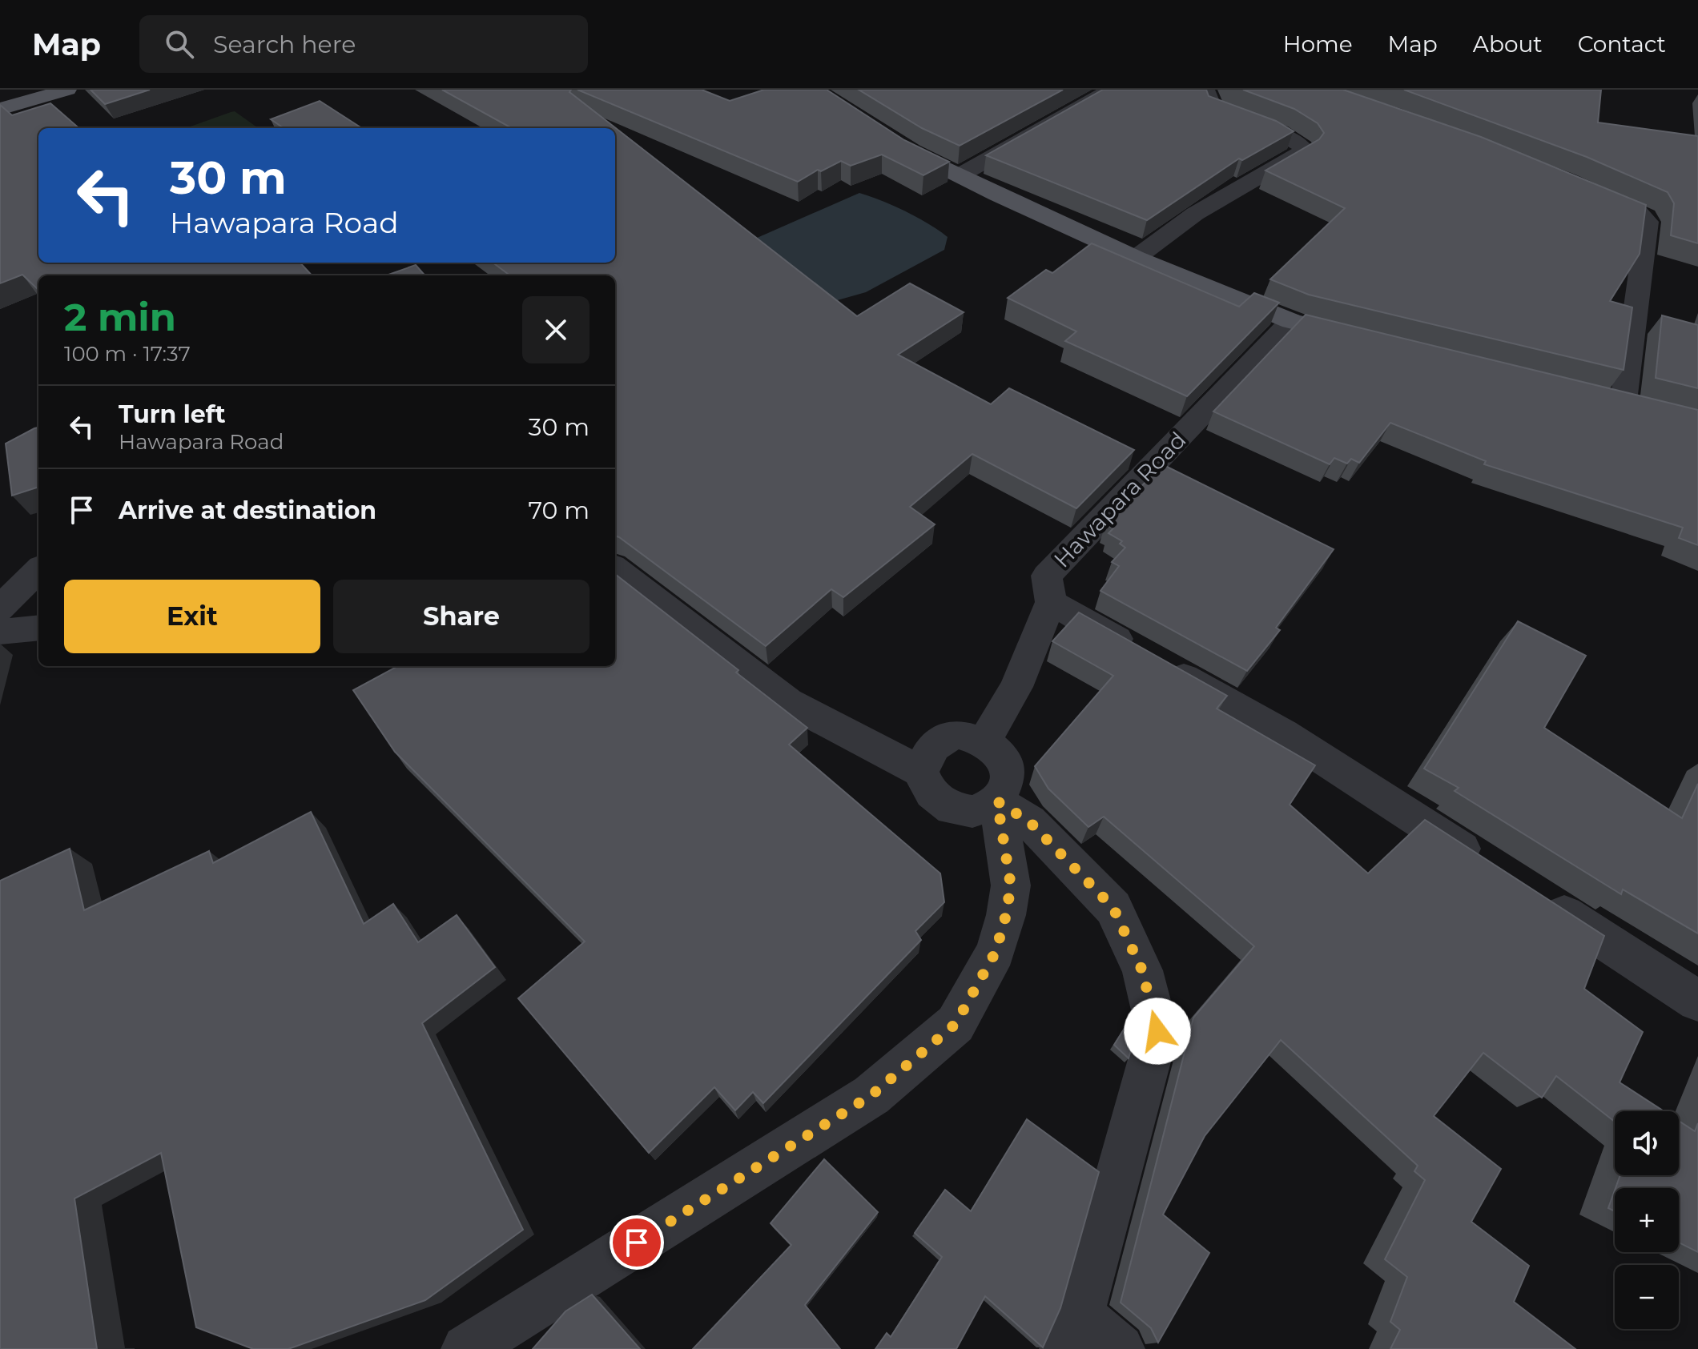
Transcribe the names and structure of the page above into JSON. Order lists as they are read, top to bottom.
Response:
{
  "streets": {
    "street": ["Hawapara Road"]
  },
  "page": {
    "header": "Map",
    "search": "Search here",
    "nav": [
      "Home",
      "Map",
      "About",
      "Contact"
    ],
    "turn": ["30 m", "Hawapara Road"],
    "heading": ["2 min", "100 m · 17:37"],
    "list": [
      {
        "name": "Turn left",
        "note": "Hawapara Road",
        "value": "30 m"
      },
      {
        "name": "Arrive at destination",
        "value": "70 m"
      }
    ],
    "buttons": ["Exit", "Share"],
    "map_buttons": ["+", "−"]
  }
}
